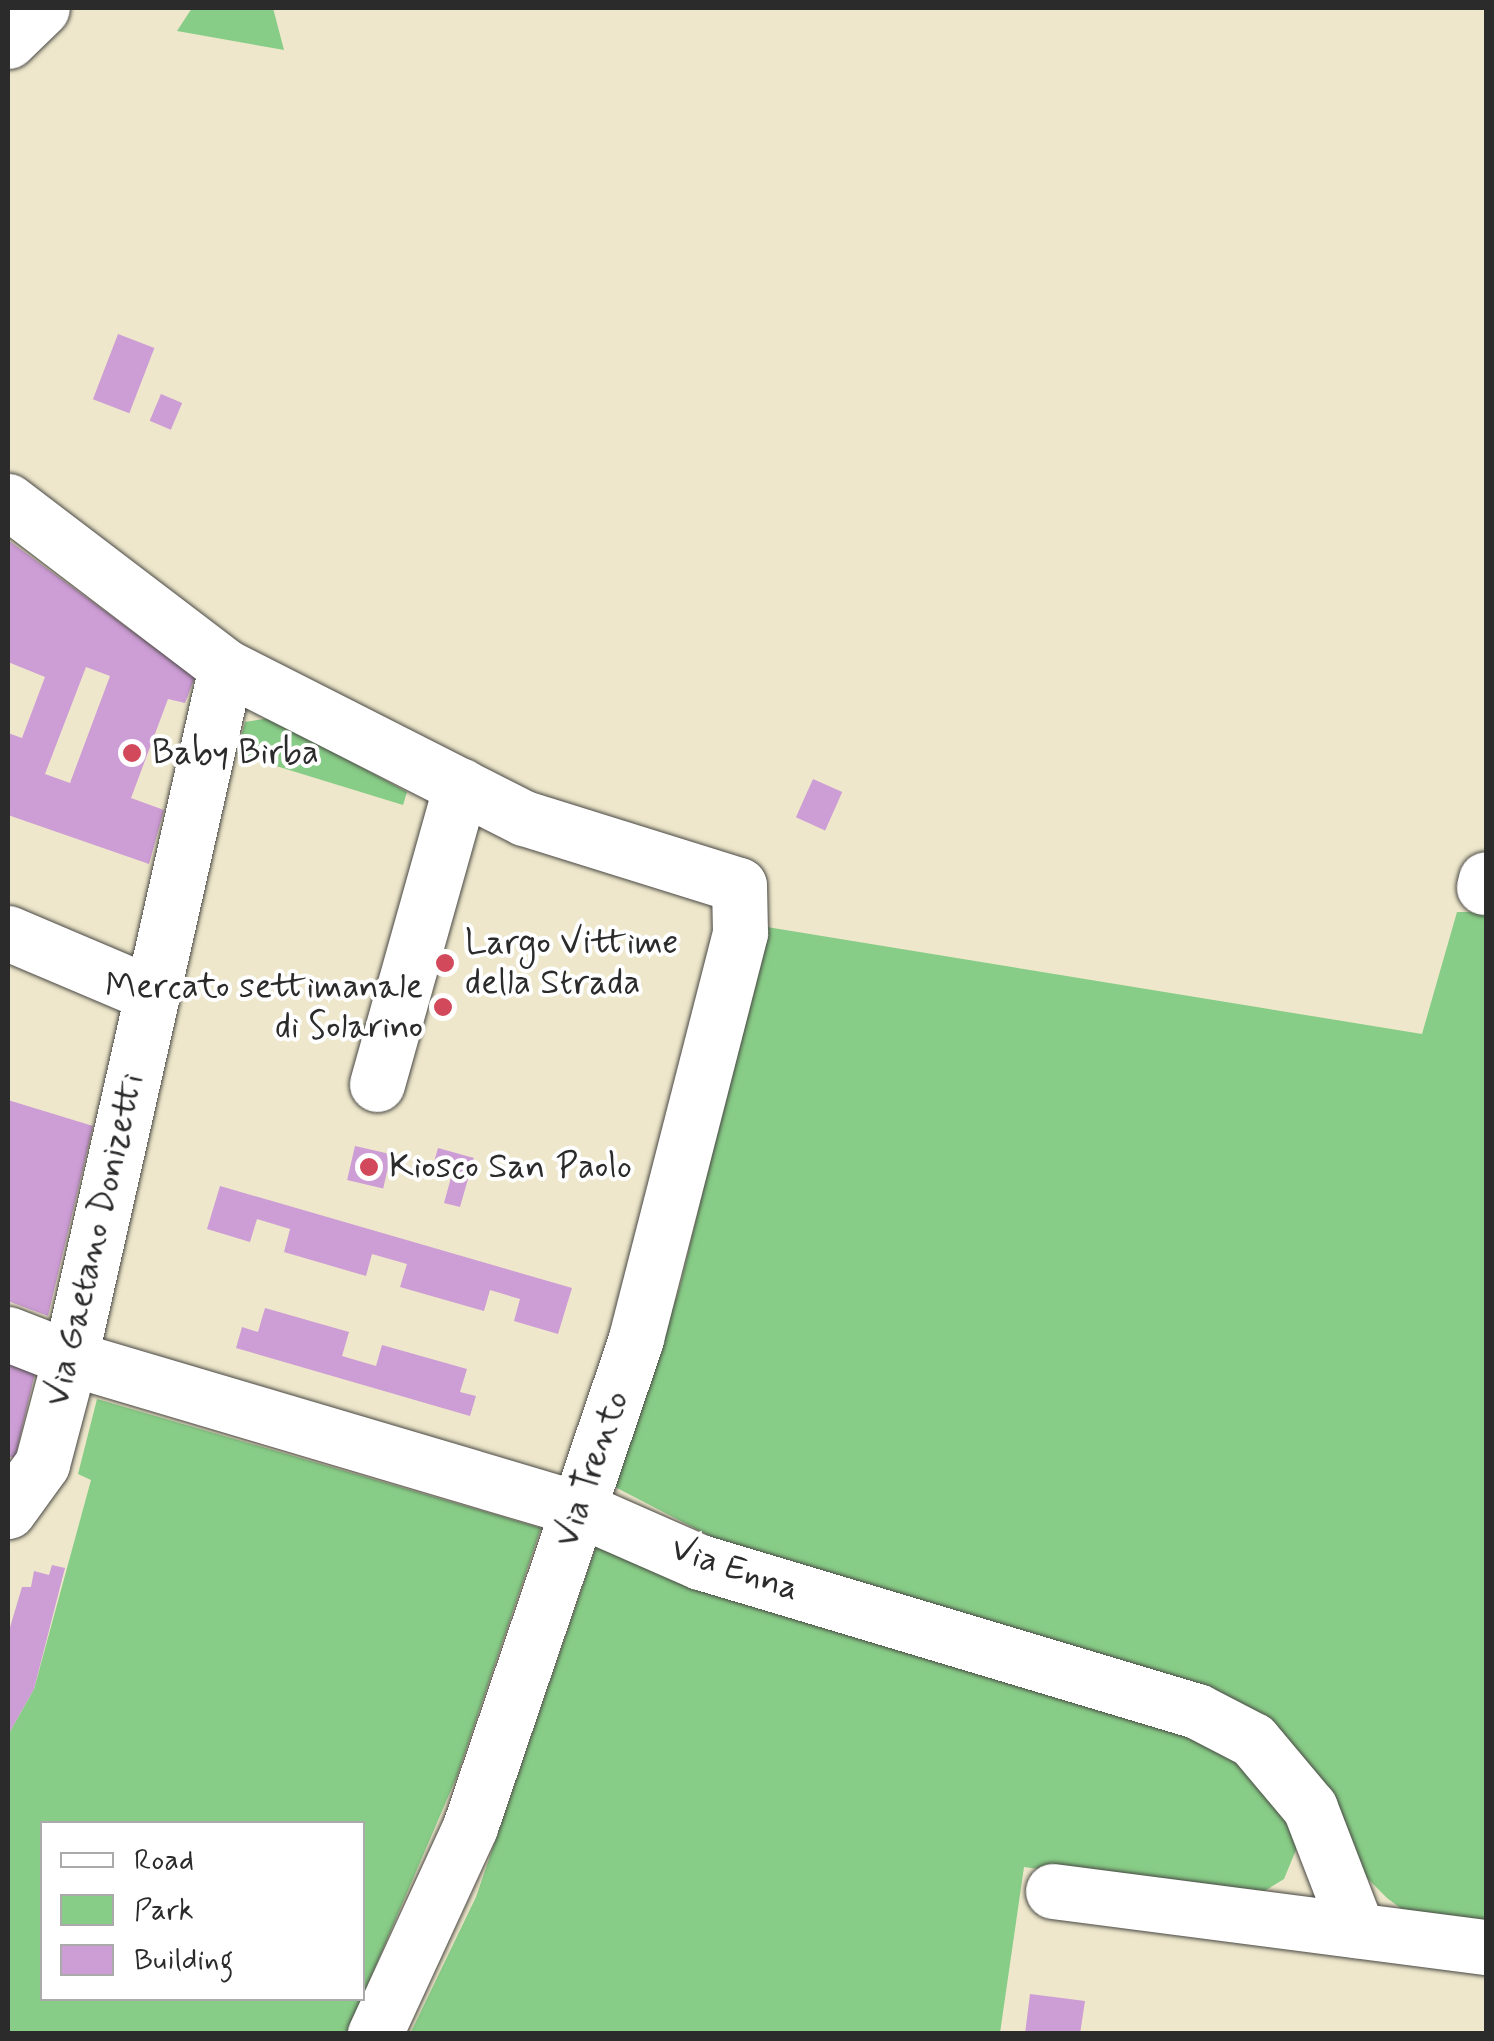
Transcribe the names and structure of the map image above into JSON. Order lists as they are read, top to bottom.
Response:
{
  "streets": {
    "street": ["Via Gaetano Donizetti", "Via Trento", "Via Enna"]
  },
  "crossings": [
    ["Via Gaetano Donizetti", "Via Enna"],
    ["Via Trento", "Via Enna"]
  ],
  "places": [
    "Baby Birba",
    "Largo Vittime della Strada",
    "Mercato settimanale di Solarino",
    "Kiosco San Paolo"
  ],
  "legend": ["Road", "Park", "Building"]
}
